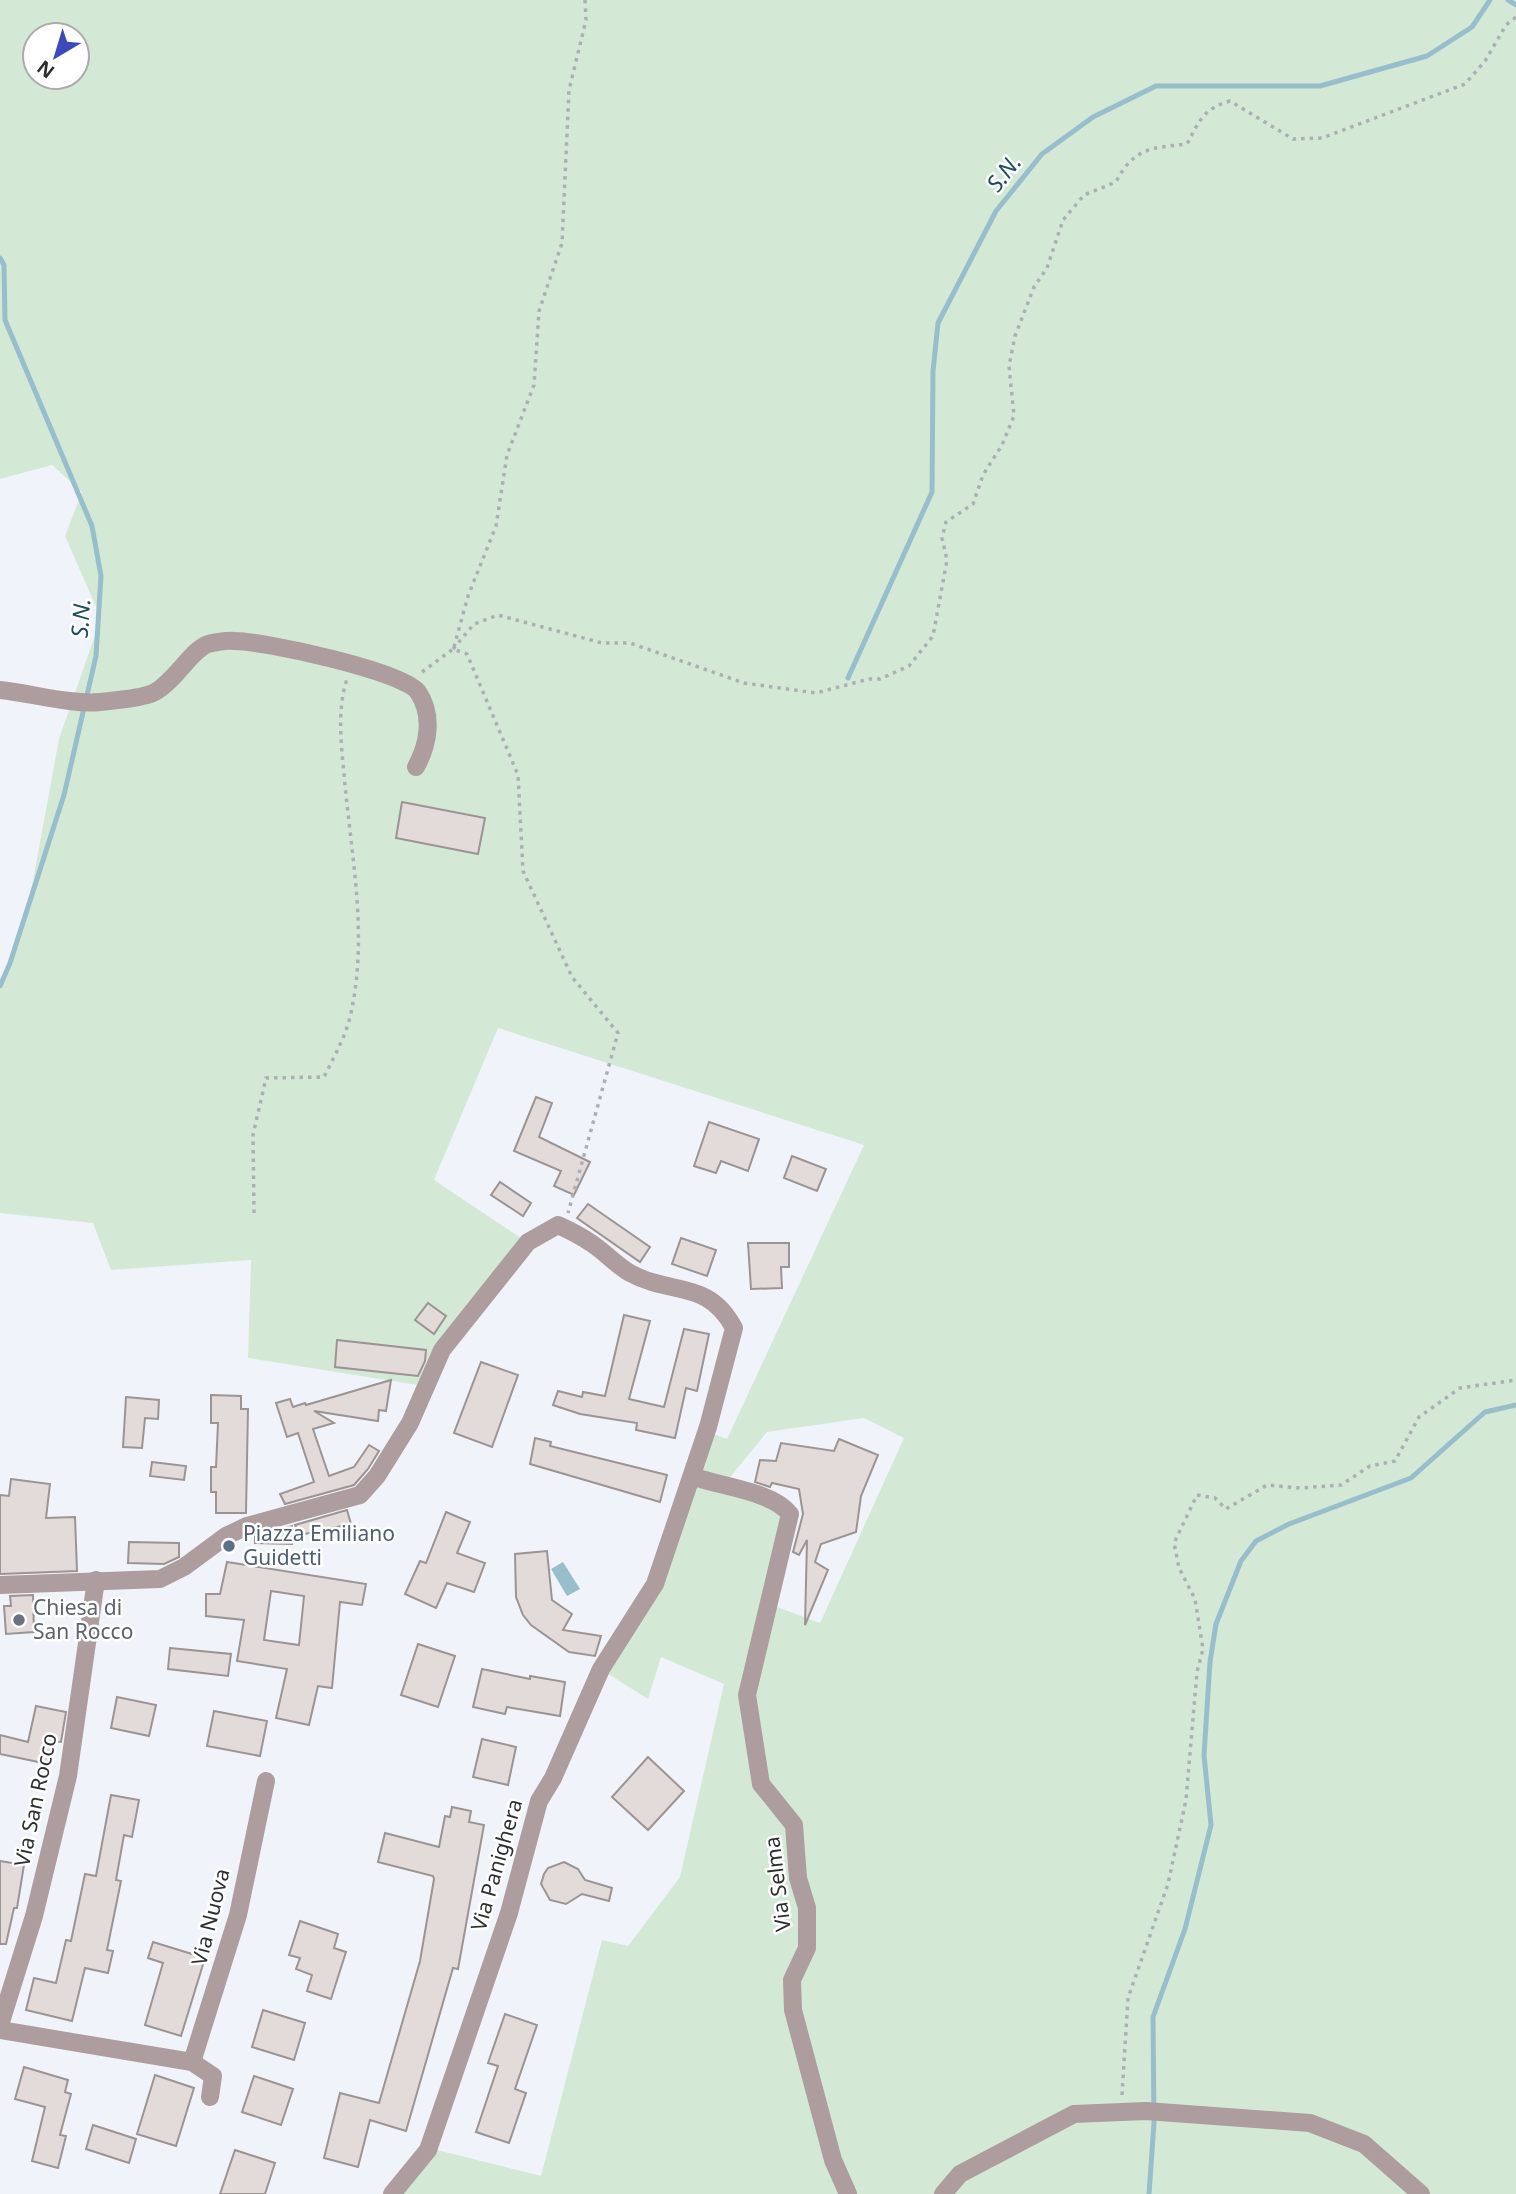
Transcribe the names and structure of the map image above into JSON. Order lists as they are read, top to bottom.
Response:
{
  "streets": {
    "street": [
      "Via San Rocco",
      "Via Panighera",
      "Via Selma",
      "Via Nuova"
    ]
  },
  "crossings": [
    ["Via Panighera", "Via Selma"]
  ],
  "water": ["S.N."],
  "places": ["Piazza Emiliano Guidetti", "Chiesa di San Rocco"],
  "north": "bottom left"
}
